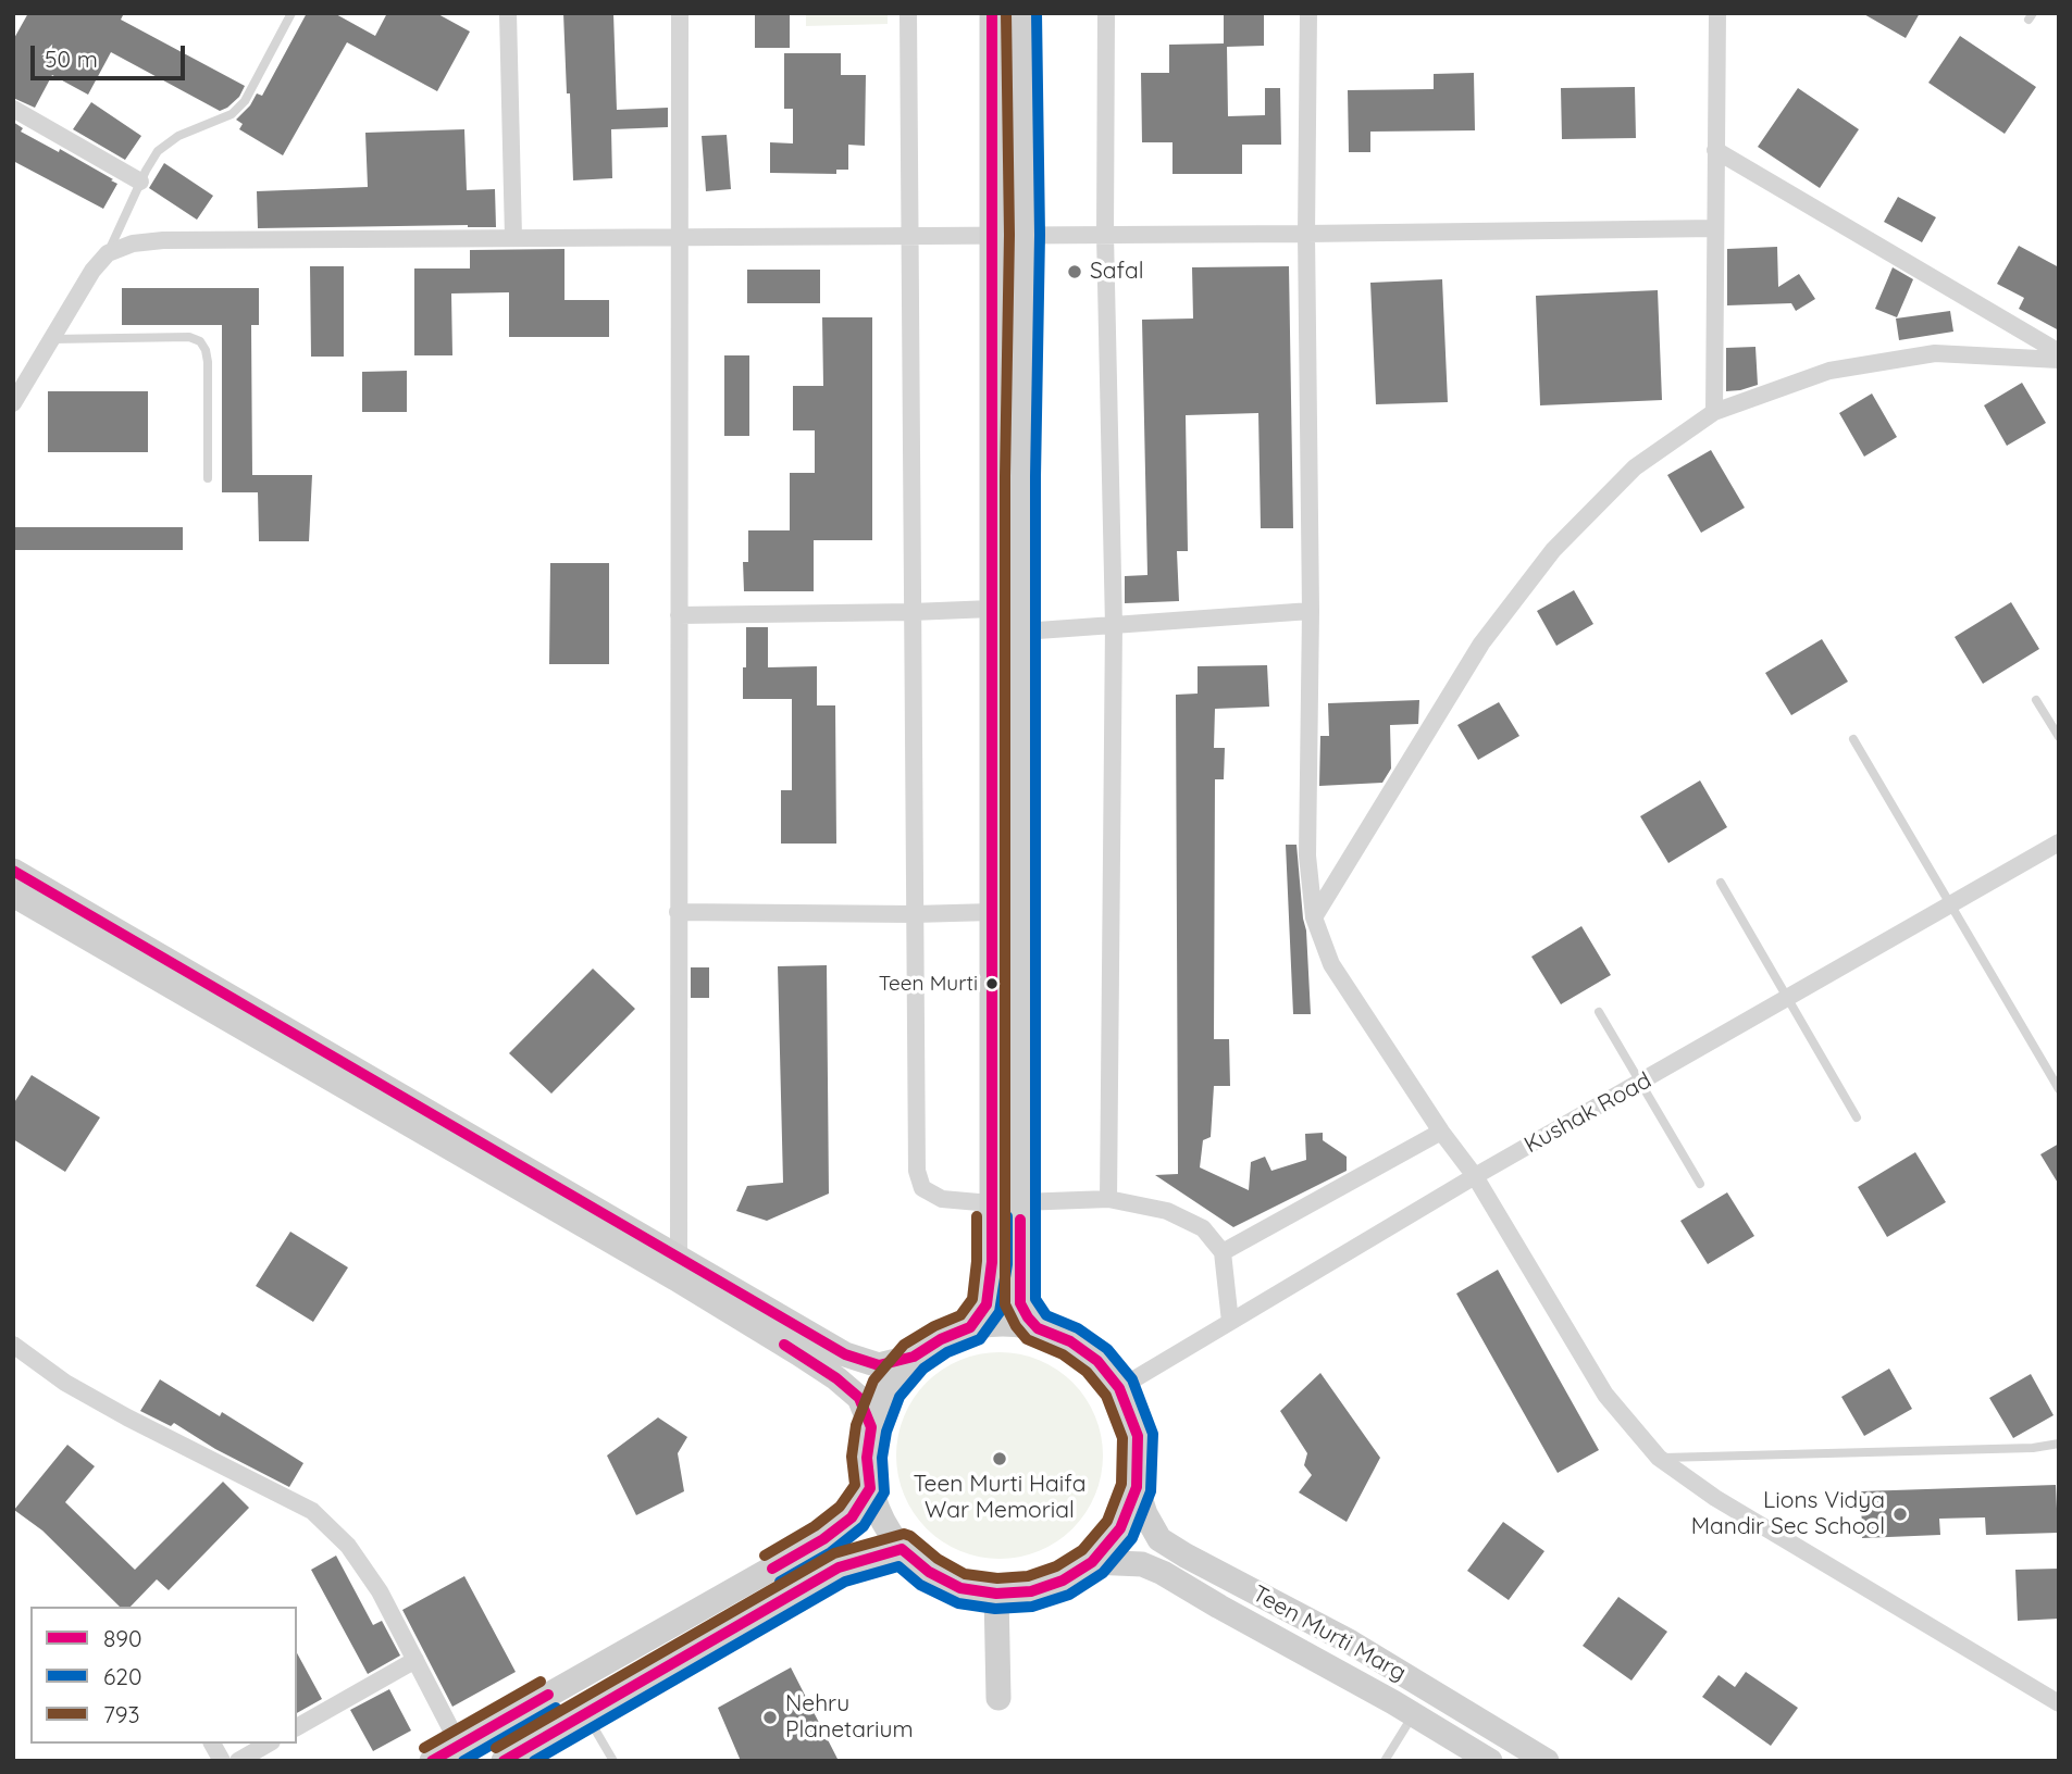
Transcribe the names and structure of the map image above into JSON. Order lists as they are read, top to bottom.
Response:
{
  "streets": {
    "main road": ["Teen Murti Marg"],
    "street": ["Kushak Road"]
  },
  "crossings": [
    ["Kushak Road", "Teen Murti Marg"]
  ],
  "places": [
    "Safal",
    "Teen Murti",
    "Teen Murti Haifa War Memorial",
    "Lions Vidya Mandir Sec School",
    "Nehru Planetarium"
  ],
  "lines": ["transit line 890", "transit line 620", "transit line 793"],
  "legend": ["890", "620", "793"],
  "scale_bar": "50 m"
}
